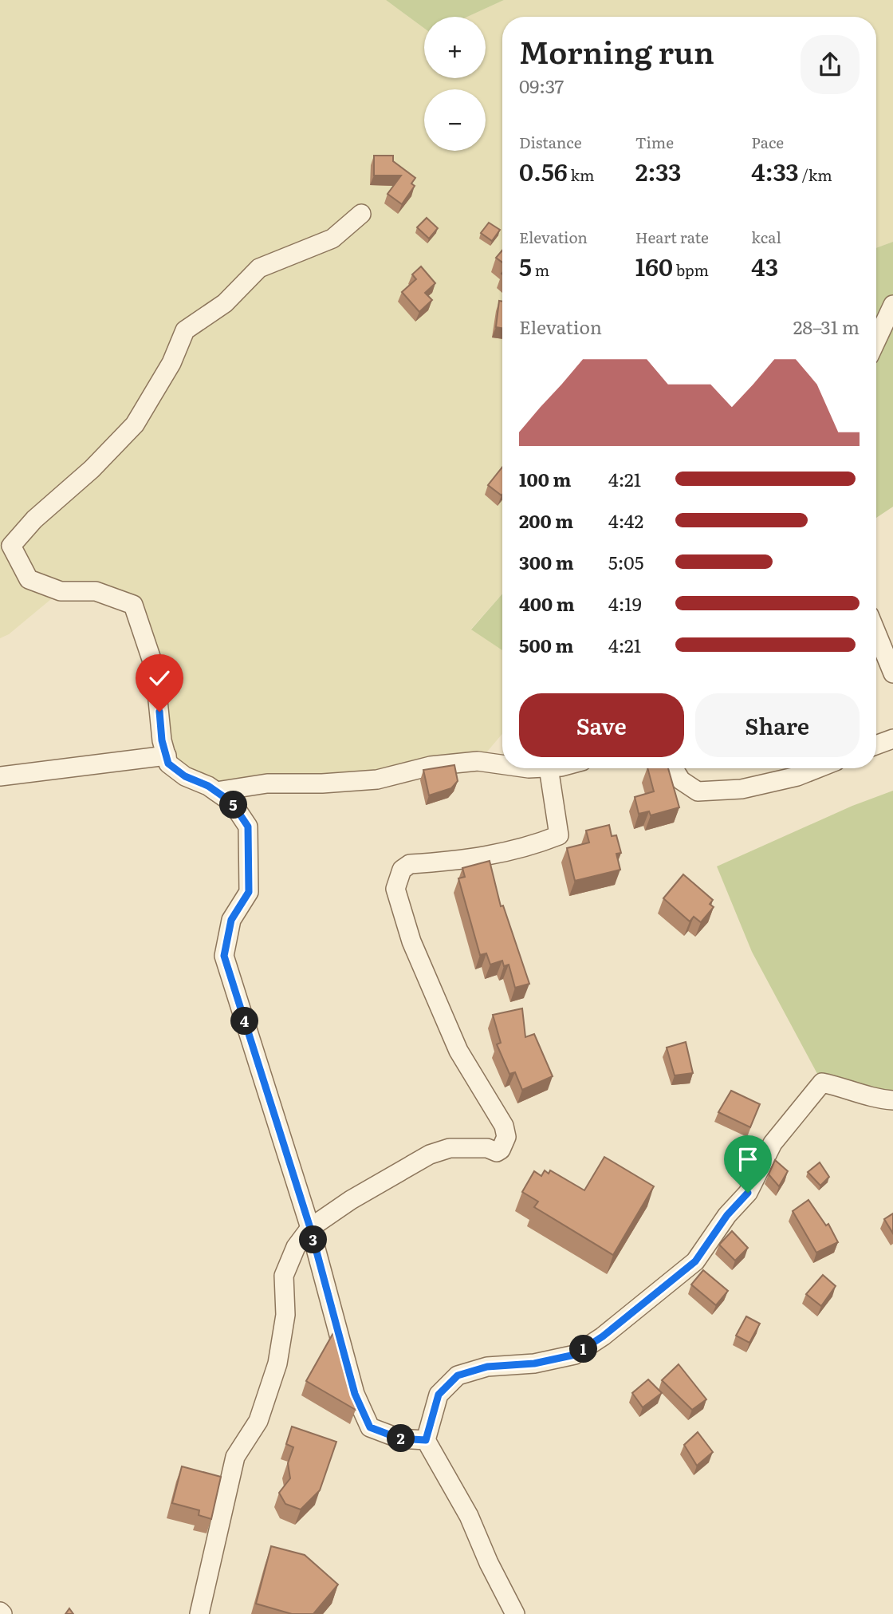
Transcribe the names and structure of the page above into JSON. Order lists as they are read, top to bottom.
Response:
{
  "page": {
    "map_buttons": ["+", "−"],
    "heading": ["Morning run", "09:37"],
    "stats": [
      ["Distance", "0.56 km"],
      ["Time", "2:33"],
      ["Pace", "4:33 /km"],
      ["Elevation", "5 m"],
      ["Heart rate", "160 bpm"],
      ["kcal", "43"]
    ],
    "chart": ["Elevation", "28–31 m"],
    "list": [
      {
        "name": "100 m",
        "note": "4:21"
      },
      {
        "name": "200 m",
        "note": "4:42"
      },
      {
        "name": "300 m",
        "note": "5:05"
      },
      {
        "name": "400 m",
        "note": "4:19"
      },
      {
        "name": "500 m",
        "note": "4:21"
      }
    ],
    "buttons": ["Save", "Share"],
    "pins": [
      "5",
      "4",
      "3",
      "1",
      "2"
    ]
  }
}
